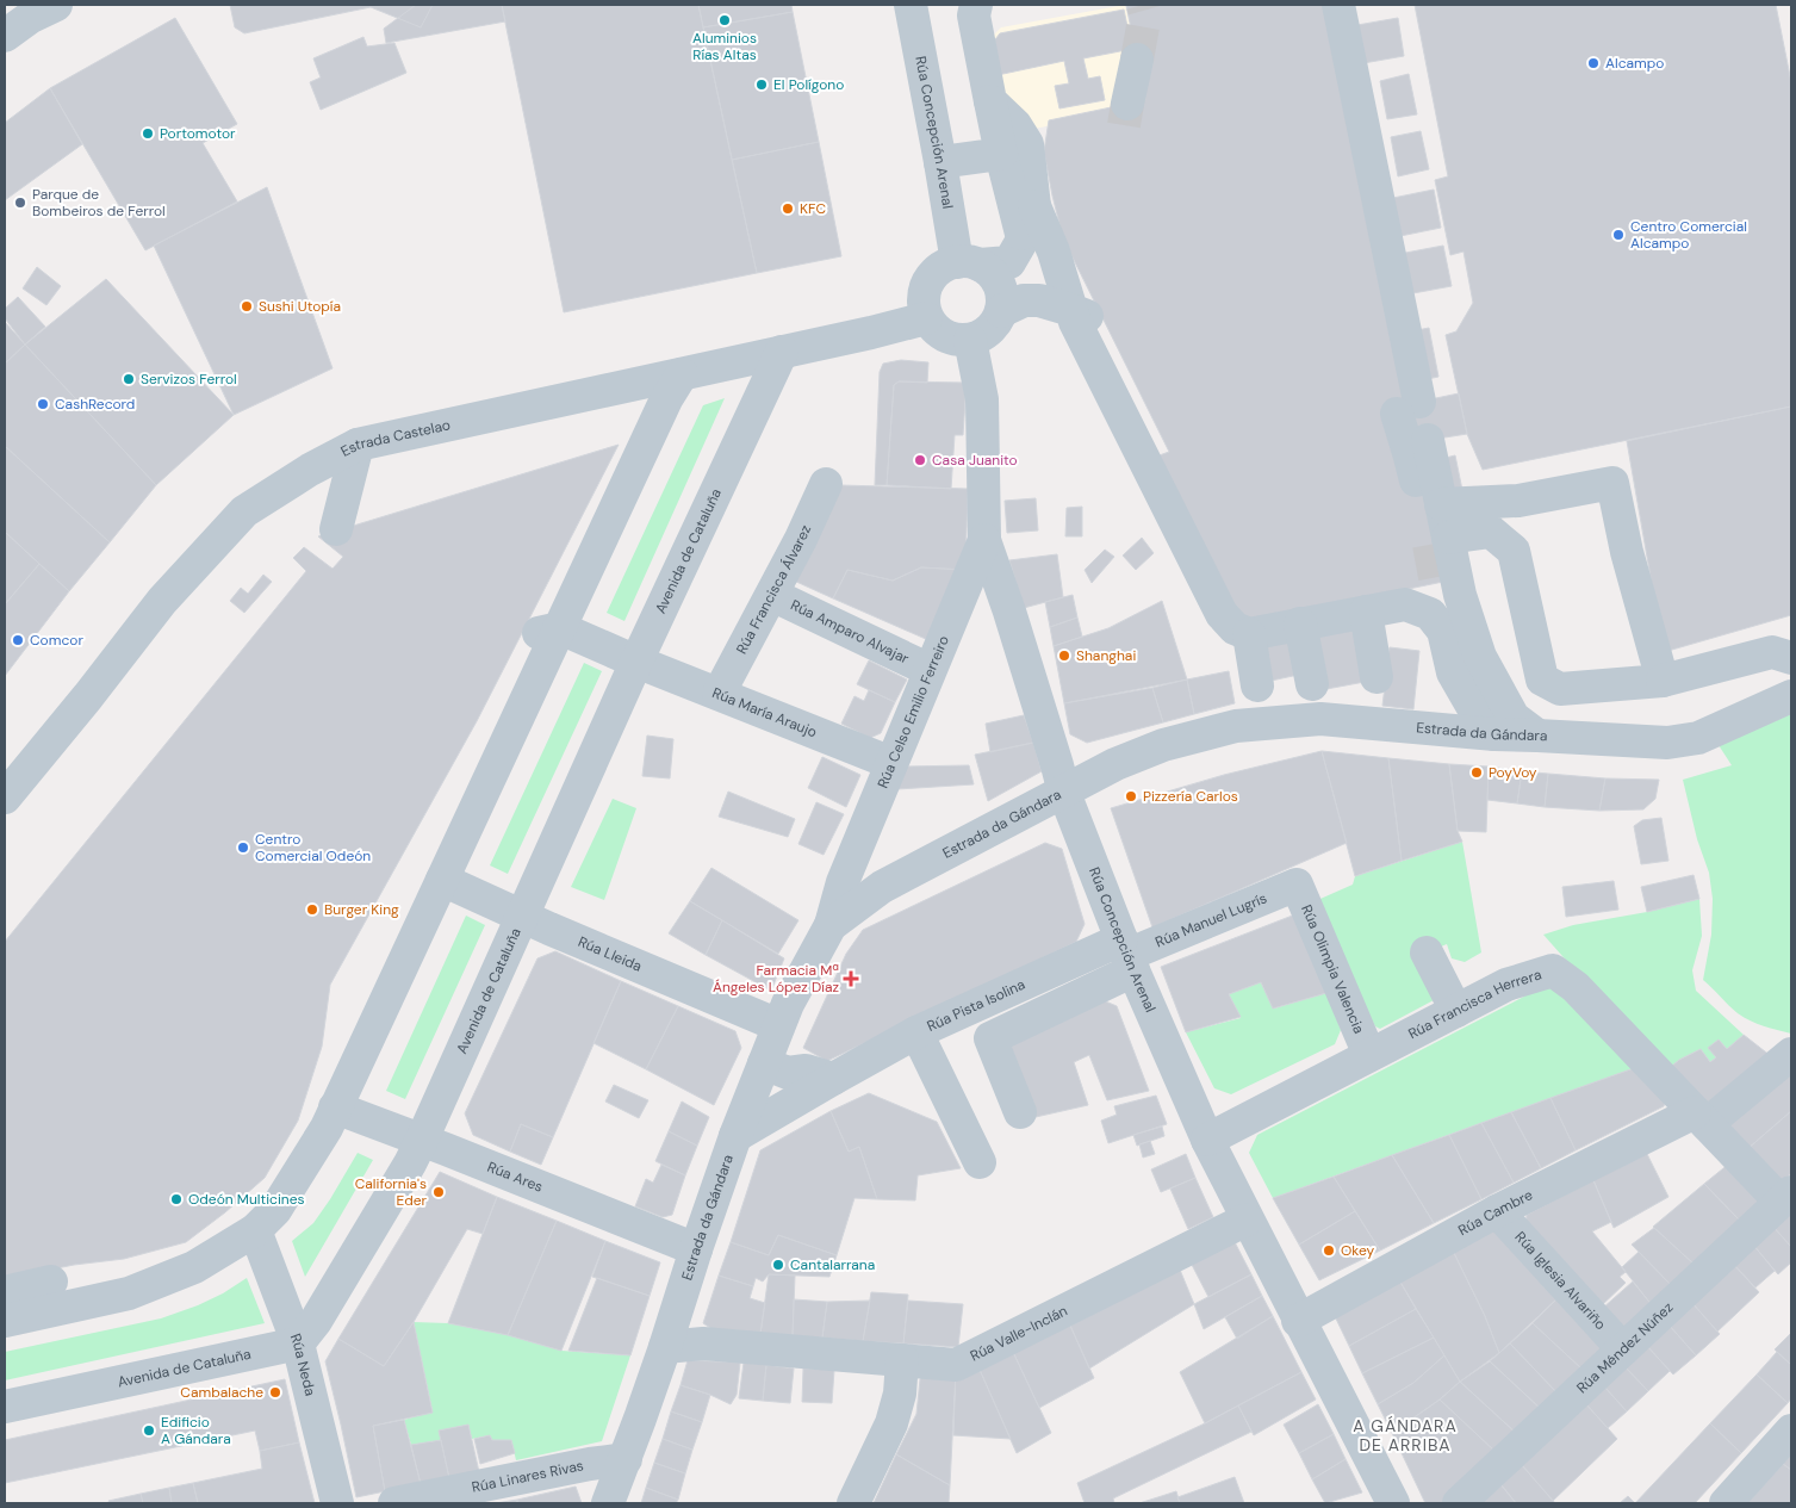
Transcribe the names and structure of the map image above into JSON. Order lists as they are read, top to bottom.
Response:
{
  "streets": {
    "street": [
      "Rúa Concepción Arenal",
      "Estrada Castelao",
      "Avenida de Cataluña",
      "Rúa Francisca Álvarez",
      "Rúa Amparo Alvajar",
      "Rúa Celso Emilio Ferreiro",
      "Rúa María Araujo",
      "Estrada da Gándara",
      "Rúa Manuel Lugrís",
      "Rúa Lleida",
      "Rúa Olimpia Valencia",
      "Rúa Francisca Herrera",
      "Rúa Pista Isolina",
      "Rúa Ares",
      "Rúa Cambre",
      "Rúa Iglesia Alvariño",
      "Rúa Valle-Inclán",
      "Rúa Méndez Núñez",
      "Rúa Neda",
      "Rúa Linares Rivas"
    ]
  },
  "crossings": [
    ["Rúa Concepción Arenal", "Estrada Castelao"],
    ["Rúa Concepción Arenal", "Rúa Celso Emilio Ferreiro"],
    ["Rúa Concepción Arenal", "Estrada da Gándara"],
    ["Rúa Concepción Arenal", "Rúa Manuel Lugrís"],
    ["Rúa Concepción Arenal", "Rúa Francisca Herrera"],
    ["Rúa Concepción Arenal", "Rúa Pista Isolina"],
    ["Rúa Concepción Arenal", "Rúa Cambre"],
    ["Rúa Concepción Arenal", "Rúa Valle-Inclán"],
    ["Estrada Castelao", "Avenida de Cataluña"],
    ["Avenida de Cataluña", "Rúa María Araujo"],
    ["Avenida de Cataluña", "Rúa Lleida"],
    ["Avenida de Cataluña", "Rúa Ares"],
    ["Avenida de Cataluña", "Rúa Neda"],
    ["Rúa Francisca Álvarez", "Rúa Amparo Alvajar"],
    ["Rúa Francisca Álvarez", "Rúa María Araujo"],
    ["Rúa Amparo Alvajar", "Rúa Celso Emilio Ferreiro"],
    ["Rúa Celso Emilio Ferreiro", "Rúa María Araujo"],
    ["Rúa Celso Emilio Ferreiro", "Estrada da Gándara"],
    ["Estrada da Gándara", "Rúa Lleida"],
    ["Estrada da Gándara", "Rúa Pista Isolina"],
    ["Estrada da Gándara", "Rúa Ares"],
    ["Estrada da Gándara", "Rúa Valle-Inclán"],
    ["Estrada da Gándara", "Rúa Linares Rivas"],
    ["Rúa Manuel Lugrís", "Rúa Olimpia Valencia"],
    ["Rúa Manuel Lugrís", "Rúa Pista Isolina"],
    ["Rúa Olimpia Valencia", "Rúa Francisca Herrera"],
    ["Rúa Francisca Herrera", "Rúa Cambre"],
    ["Rúa Francisca Herrera", "Rúa Méndez Núñez"],
    ["Rúa Cambre", "Rúa Iglesia Alvariño"],
    ["Rúa Iglesia Alvariño", "Rúa Méndez Núñez"]
  ],
  "districts": ["A GÁNDARA DE ARRIBA"],
  "places": {
    "other": [
      "Aluminios Rías Altas",
      "Alcampo",
      "El Polígono",
      "Portomotor",
      "Parque de Bombeiros de Ferrol",
      "KFC",
      "Centro Comercial Alcampo",
      "Sushi Utopía",
      "Servizos Ferrol",
      "CashRecord",
      "Casa Juanito",
      "Comcor",
      "Shanghai",
      "PoyVoy",
      "Pizzería Carlos",
      "Centro Comercial Odeón",
      "Burger King",
      "California's Eder",
      "Odeón Multicines",
      "Okey",
      "Cantalarrana",
      "Cambalache",
      "Edificio A Gándara"
    ],
    "health": ["Farmacia Mª Ángeles López Díaz"]
  }
}
